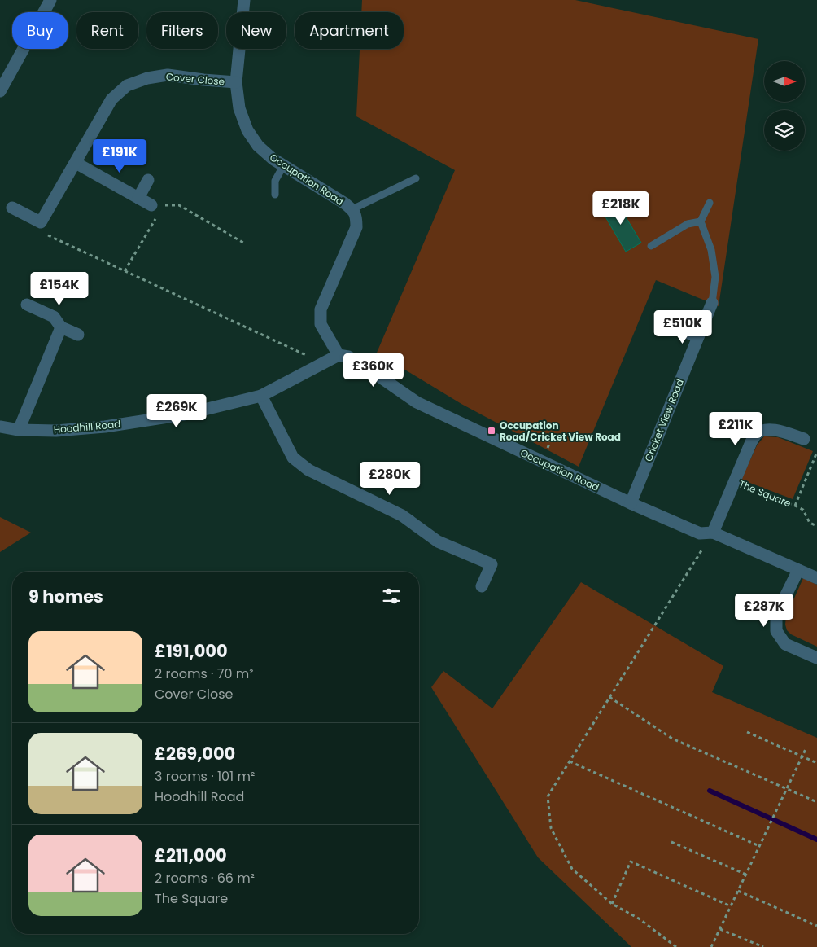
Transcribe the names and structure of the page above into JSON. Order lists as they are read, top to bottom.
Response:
{
  "streets": {
    "street": [
      "Cover Close",
      "Occupation Road",
      "Cricket View Road",
      "Hoodhill Road",
      "The Square"
    ]
  },
  "crossings": [
    ["Cover Close", "Occupation Road"],
    ["Occupation Road", "Cricket View Road"],
    ["Occupation Road", "Hoodhill Road"],
    ["Occupation Road", "The Square"]
  ],
  "places": {
    "transit": ["Occupation Road/Cricket View Road"]
  },
  "north": "right",
  "page": {
    "chip": [
      "Buy",
      "Rent",
      "Filters",
      "New",
      "Apartment"
    ],
    "price": [
      "£191K",
      "£218K",
      "£154K",
      "£510K",
      "£360K",
      "£269K",
      "£211K",
      "£280K",
      "£287K"
    ],
    "heading": "9 homes",
    "list": [
      {
        "name": "£191,000",
        "note": "2 rooms · 70 m² · Cover Close"
      },
      {
        "name": "£269,000",
        "note": "3 rooms · 101 m² · Hoodhill Road"
      },
      {
        "name": "£211,000",
        "note": "2 rooms · 66 m² · The Square"
      }
    ]
  }
}
